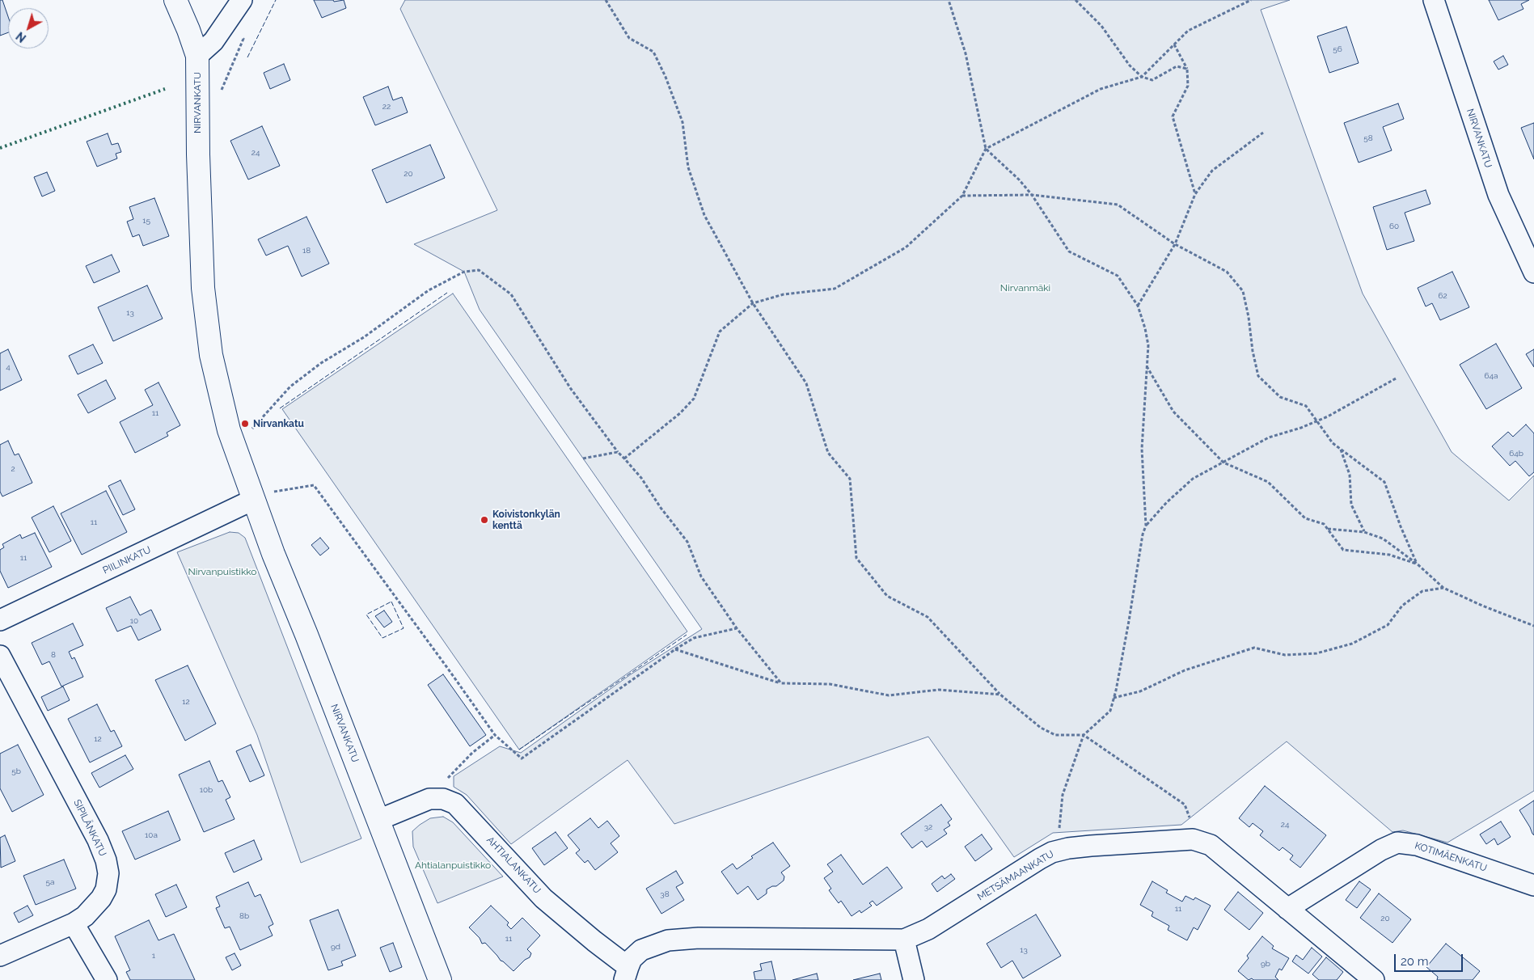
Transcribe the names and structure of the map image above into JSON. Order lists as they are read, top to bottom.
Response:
{
  "streets": {
    "street": [
      "NIRVANKATU",
      "PIILINKATU",
      "SIPILÄNKATU",
      "KOTIMÄENKATU",
      "AHTIALANKATU",
      "METSÄMAANKATU"
    ]
  },
  "crossings": [
    ["NIRVANKATU", "PIILINKATU"],
    ["KOTIMÄENKATU", "METSÄMAANKATU"],
    ["AHTIALANKATU", "METSÄMAANKATU"]
  ],
  "parks": ["Nirvanmäki", "Nirvanpuistikko", "Ahtialanpuistikko"],
  "places": ["Nirvankatu", "Koivistonkylän kenttä"],
  "house_numbers": [
    "56",
    "22",
    "58",
    "24",
    "20",
    "15",
    "60",
    "18",
    "62",
    "13",
    "4",
    "64a",
    "11",
    "64b",
    "2",
    "11",
    "11",
    "10",
    "8",
    "12",
    "12",
    "5b",
    "10b",
    "24",
    "32",
    "10a",
    "5a",
    "38",
    "11",
    "8b",
    "20",
    "11",
    "9d",
    "13",
    "1",
    "9b"
  ],
  "scale_bar": "20 m",
  "north": "bottom left"
}
